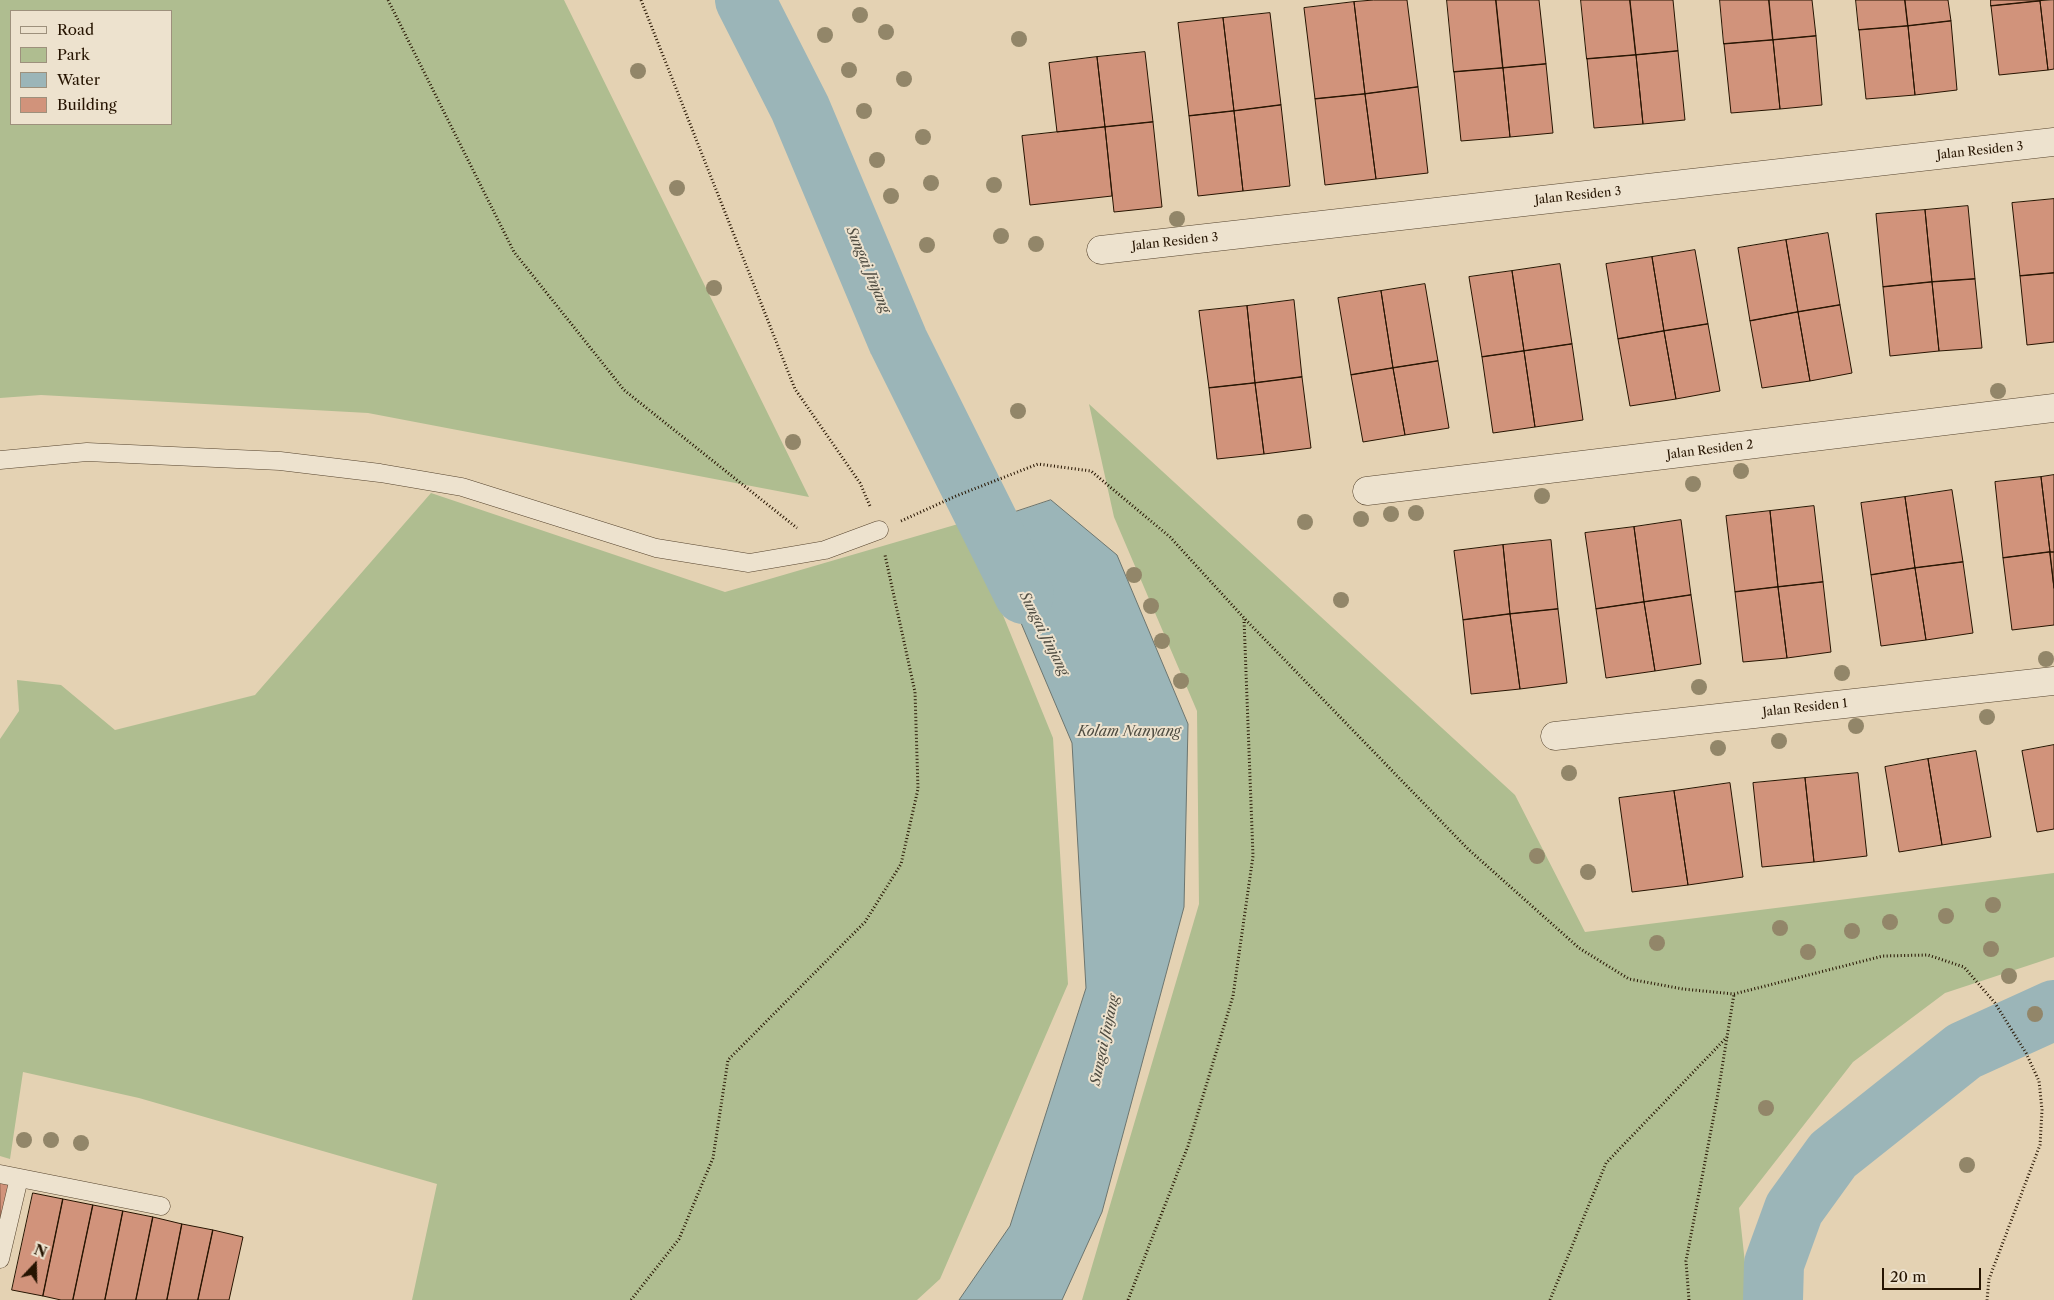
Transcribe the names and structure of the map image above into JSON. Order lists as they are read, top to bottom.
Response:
{
  "streets": {
    "street": ["Jalan Residen 3", "Jalan Residen 2", "Jalan Residen 1"]
  },
  "water": ["Sungai Jinjang", "Kolam Nanyang"],
  "legend": [
    "Road",
    "Park",
    "Water",
    "Building"
  ],
  "scale_bar": "20 m",
  "north": "top"
}
